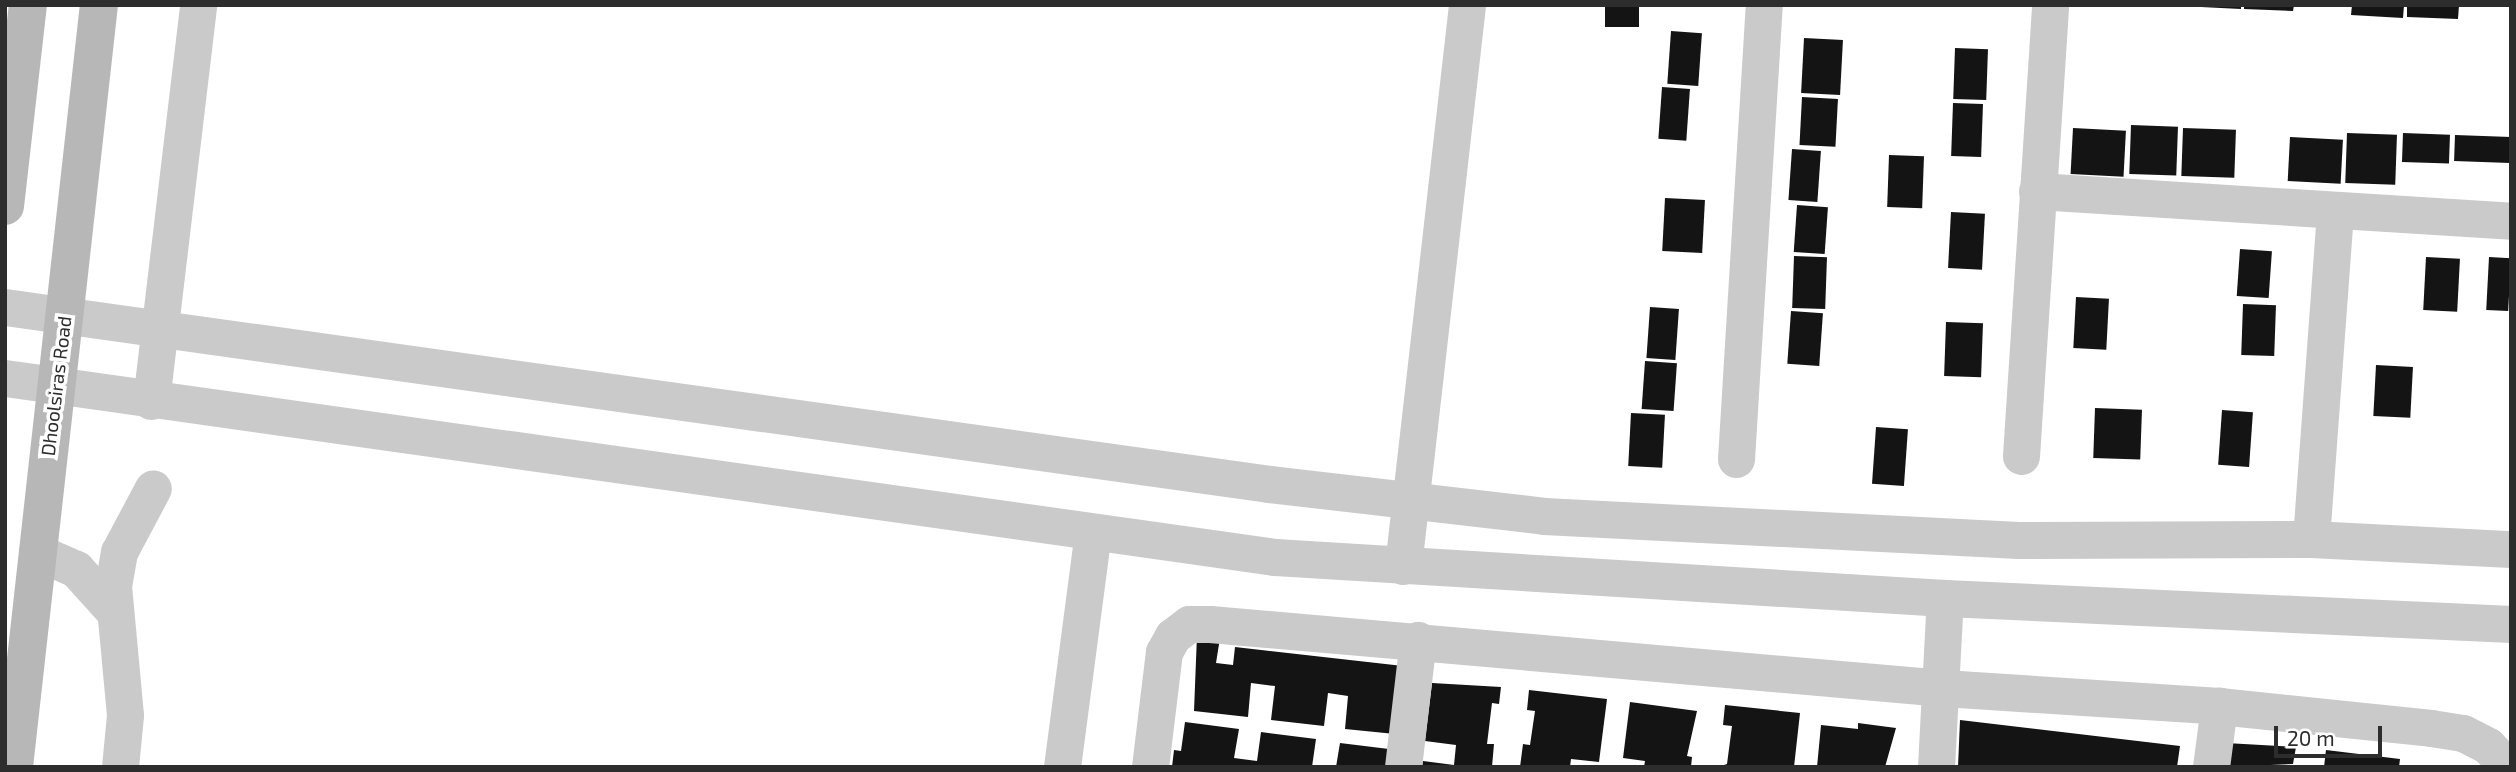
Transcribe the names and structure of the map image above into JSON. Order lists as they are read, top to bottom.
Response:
{
  "streets": {
    "street": ["Dhoolsiras Road"]
  },
  "scale_bar": "20 m"
}
